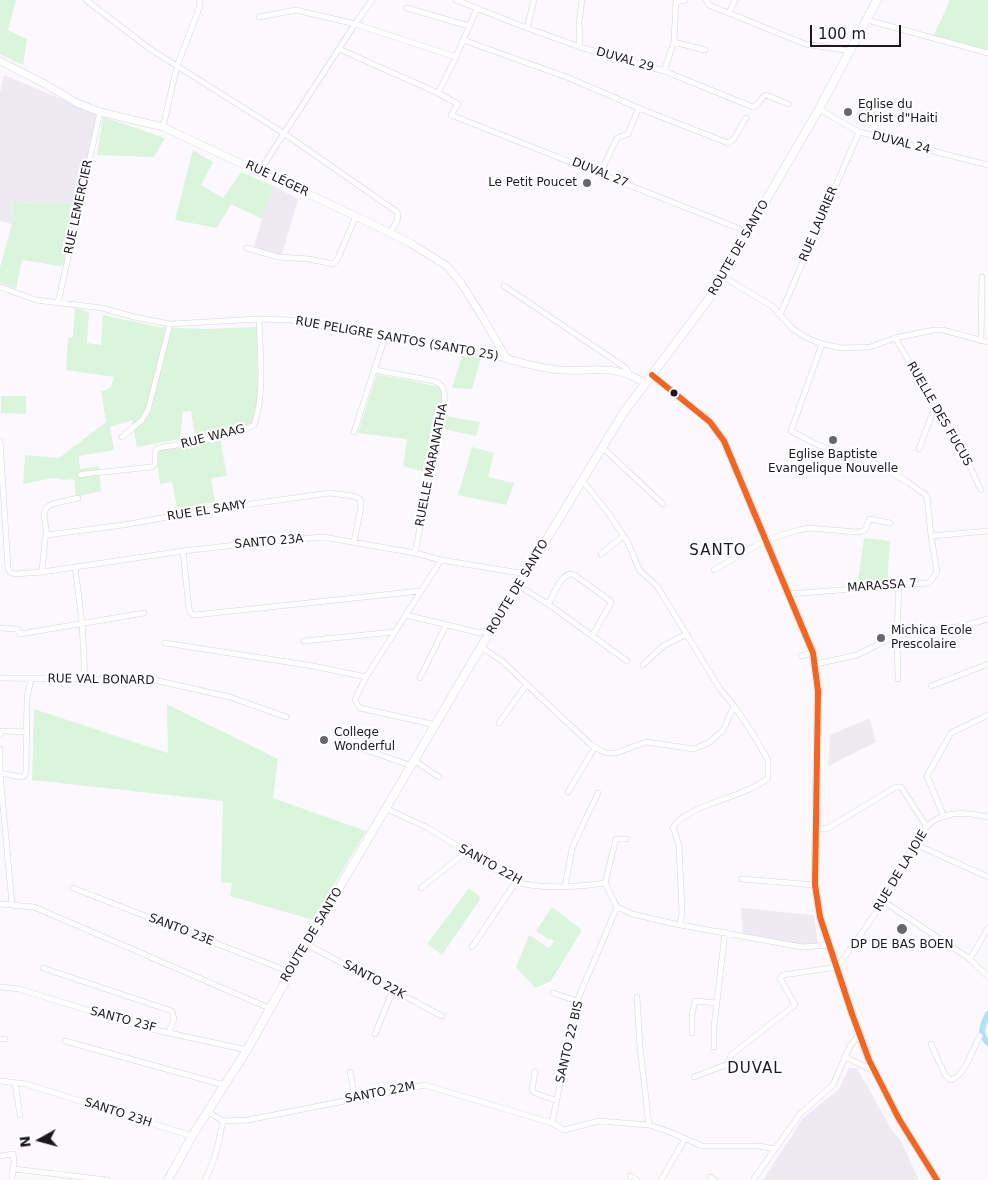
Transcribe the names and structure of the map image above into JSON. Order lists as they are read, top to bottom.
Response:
{
  "streets": {
    "main road": ["RUE LÉGER", "ROUTE DE SANTO", "RUE PELIGRE SANTOS (SANTO 25)"],
    "street": [
      "DUVAL 29",
      "DUVAL 24",
      "DUVAL 27",
      "RUE LEMERCIER",
      "RUE LAURIER",
      "RUELLE DES FUCUS",
      "RUE WAAG",
      "RUELLE MARANATHA",
      "RUE EL SAMY",
      "SANTO 23A",
      "MARASSA 7",
      "RUE VAL BONARD",
      "SANTO 22H",
      "RUE DE LA JOIE",
      "SANTO 23E",
      "SANTO 22K",
      "SANTO 23F",
      "SANTO 22 BIS",
      "SANTO 22M",
      "SANTO 23H"
    ]
  },
  "crossings": [
    ["DUVAL 24", "RUE LAURIER"],
    ["DUVAL 24", "ROUTE DE SANTO"],
    ["DUVAL 27", "ROUTE DE SANTO"],
    ["RUE LÉGER", "RUE LEMERCIER"],
    ["RUE LÉGER", "RUE PELIGRE SANTOS (SANTO 25)"],
    ["RUE LEMERCIER", "RUE PELIGRE SANTOS (SANTO 25)"],
    ["ROUTE DE SANTO", "RUE PELIGRE SANTOS (SANTO 25)"],
    ["ROUTE DE SANTO", "SANTO 23A"],
    ["ROUTE DE SANTO", "SANTO 22H"],
    ["ROUTE DE SANTO", "SANTO 23E"],
    ["ROUTE DE SANTO", "SANTO 22K"],
    ["ROUTE DE SANTO", "SANTO 23F"],
    ["ROUTE DE SANTO", "SANTO 23H"],
    ["RUE PELIGRE SANTOS (SANTO 25)", "RUE WAAG"],
    ["RUELLE MARANATHA", "SANTO 23A"],
    ["RUE EL SAMY", "SANTO 23A"],
    ["SANTO 22 BIS", "SANTO 22M"]
  ],
  "districts": ["SANTO", "DUVAL"],
  "places": [
    "Eglise du Christ d\"Haiti",
    "Le Petit Poucet",
    "Eglise Baptiste Evangelique Nouvelle",
    "Michica Ecole Prescolaire",
    "College Wonderful",
    "DP DE BAS BOEN"
  ],
  "scale_bar": "100 m",
  "north": "left"
}
